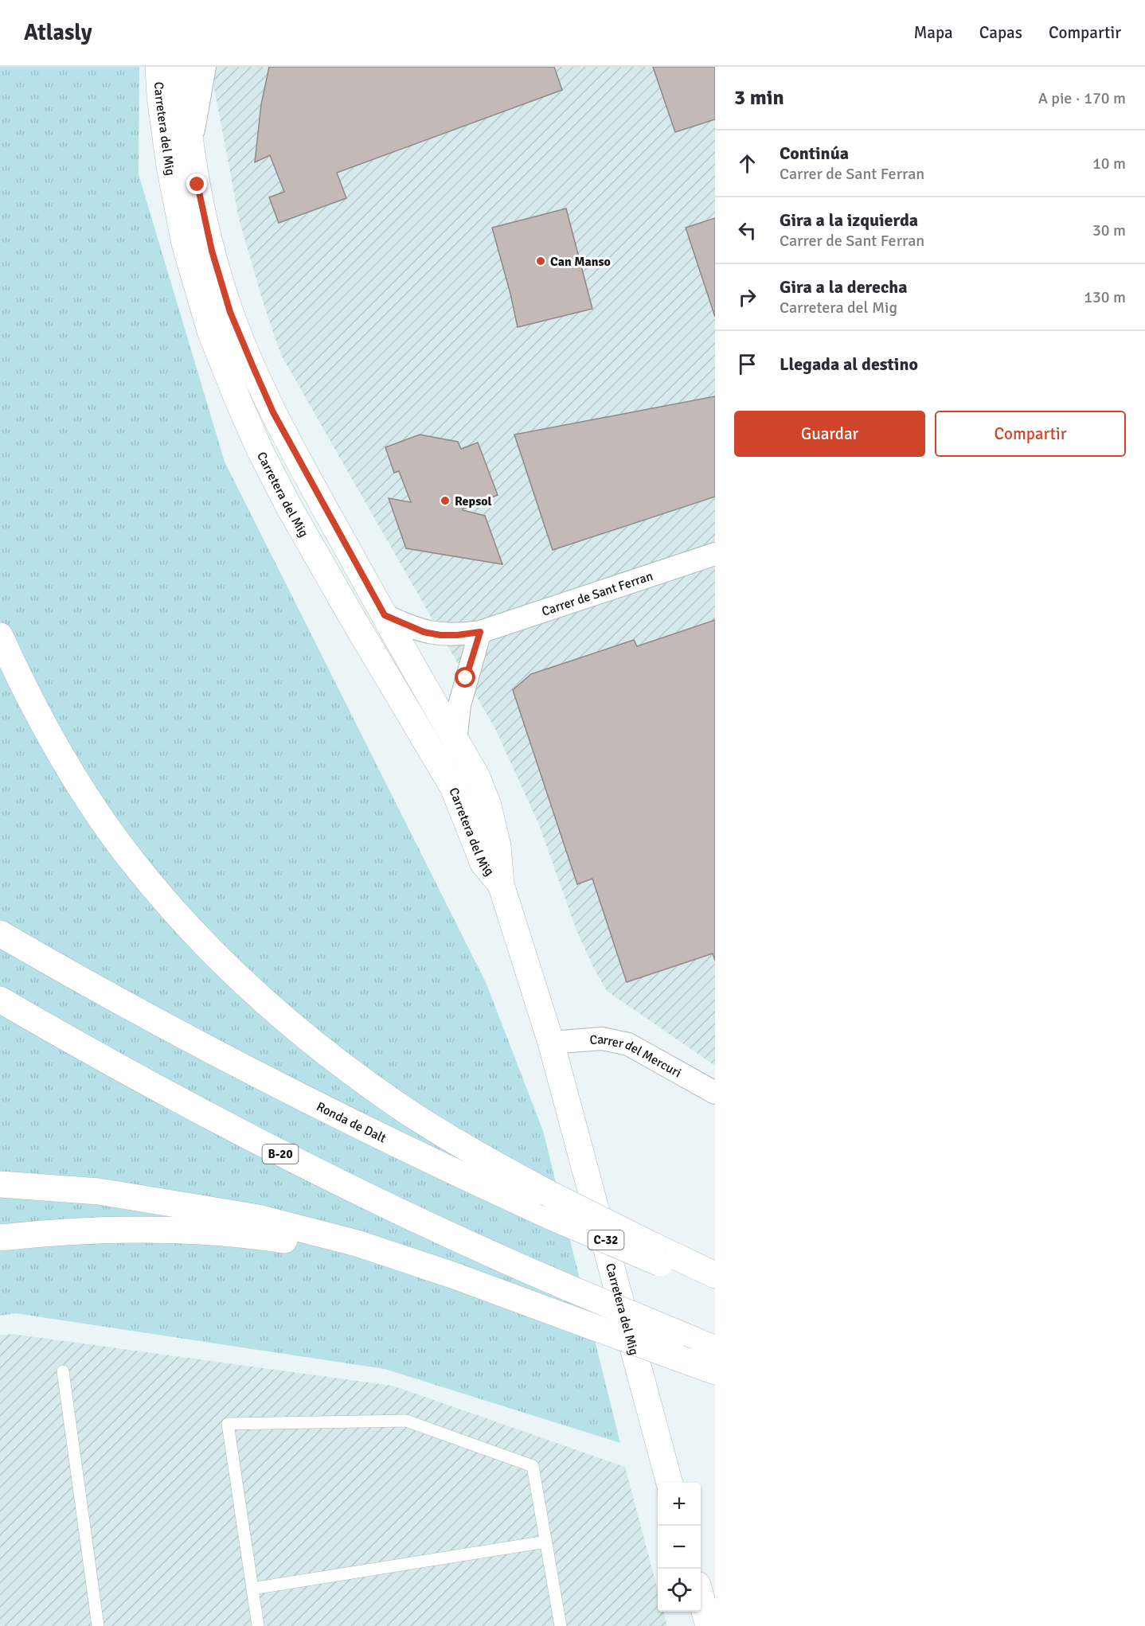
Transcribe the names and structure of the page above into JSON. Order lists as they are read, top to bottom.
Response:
{
  "streets": {
    "main road": [
      "Carretera del Mig",
      "Ronda de Dalt",
      "B-20",
      "C-32"
    ],
    "street": ["Carrer de Sant Ferran", "Carrer del Mercuri"]
  },
  "crossings": [
    ["Carretera del Mig", "Carrer de Sant Ferran"],
    ["Carretera del Mig", "Carrer del Mercuri"]
  ],
  "places": ["Can Manso", "Repsol"],
  "page": {
    "header": "Atlasly",
    "nav": ["Mapa", "Capas", "Compartir"],
    "heading": ["3 min", "A pie · 170 m"],
    "list": [
      ["Continúa", "Carrer de Sant Ferran", "10 m"],
      ["Gira a la izquierda", "Carrer de Sant Ferran", "30 m"],
      ["Gira a la derecha", "Carretera del Mig", "130 m"],
      "Llegada al destino"
    ],
    "buttons": ["Guardar", "Compartir"],
    "map_buttons": ["+", "−"]
  }
}
